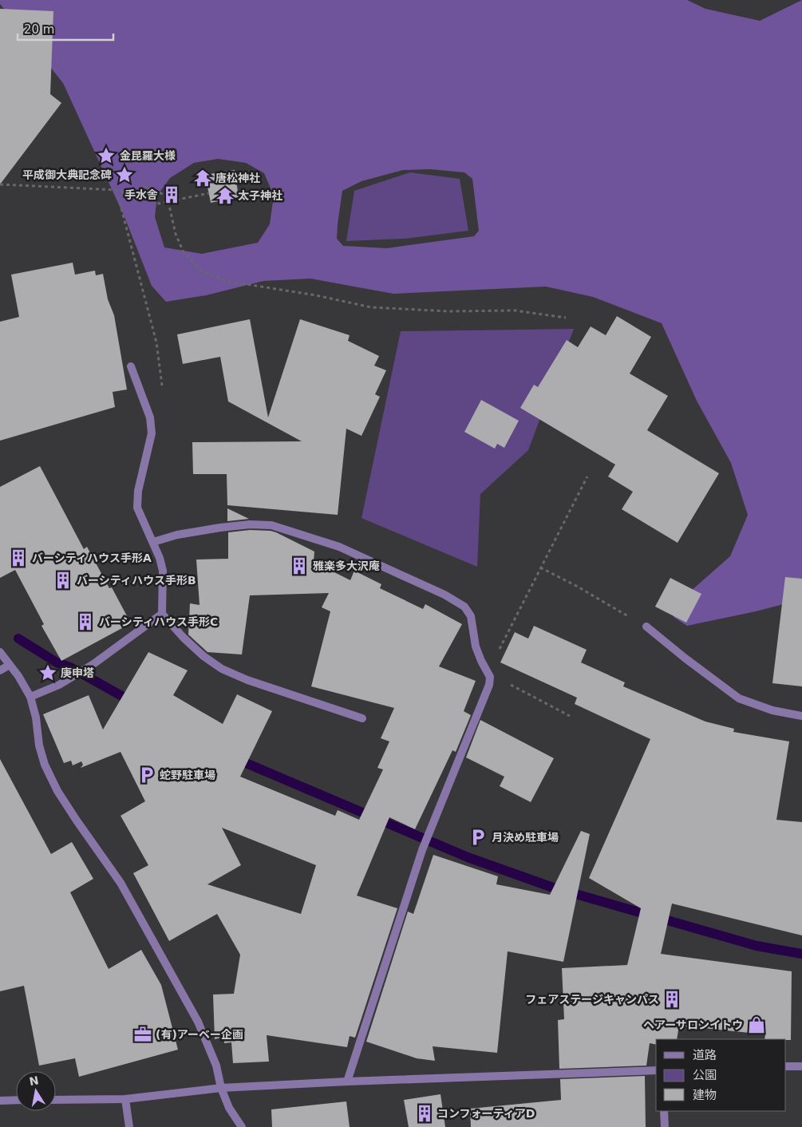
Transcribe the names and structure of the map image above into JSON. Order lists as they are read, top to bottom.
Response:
{
  "places": {
    "place": ["金昆羅大様", "平成御大典記念碑", "庚申塔"],
    "temple": ["唐松神社", "太子神社"],
    "building": [
      "手水舎",
      "バーシティハウス手形A",
      "雅楽多大沢庵",
      "バーシティハウス手形B",
      "バーシティハウス手形C",
      "フェアステージキャンパス",
      "コンフォーティアD"
    ],
    "parking": ["蛇野駐車場", "月決め駐車場"],
    "shop": ["ヘアーサロンイトウ"],
    "office": ["(有)アーベー企画"]
  },
  "legend": ["道路", "公園", "建物"],
  "scale_bar": "20 m",
  "north": "top"
}
